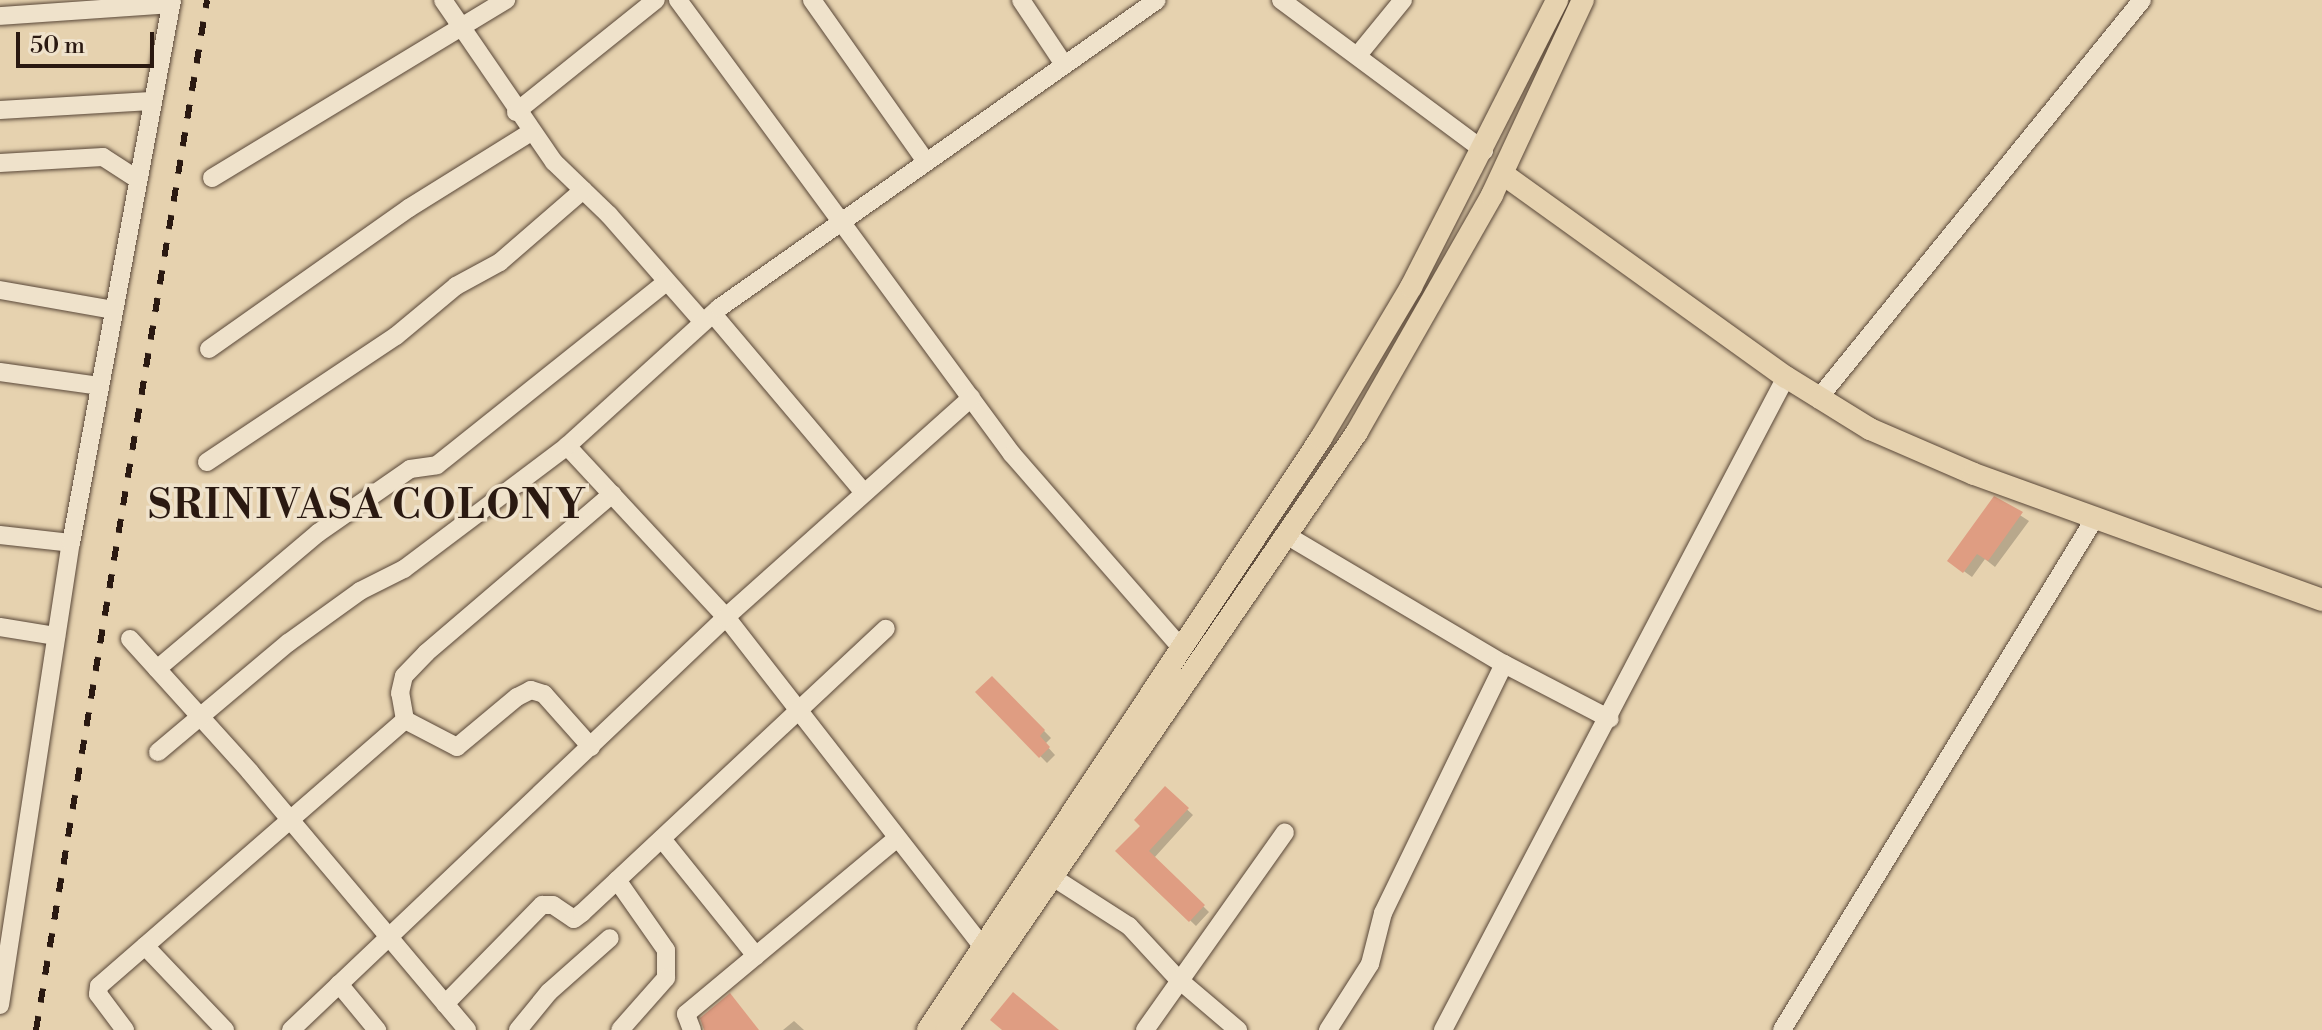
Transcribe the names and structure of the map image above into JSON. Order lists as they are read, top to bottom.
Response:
{
  "districts": ["SRINIVASA COLONY"],
  "scale_bar": "50 m"
}
